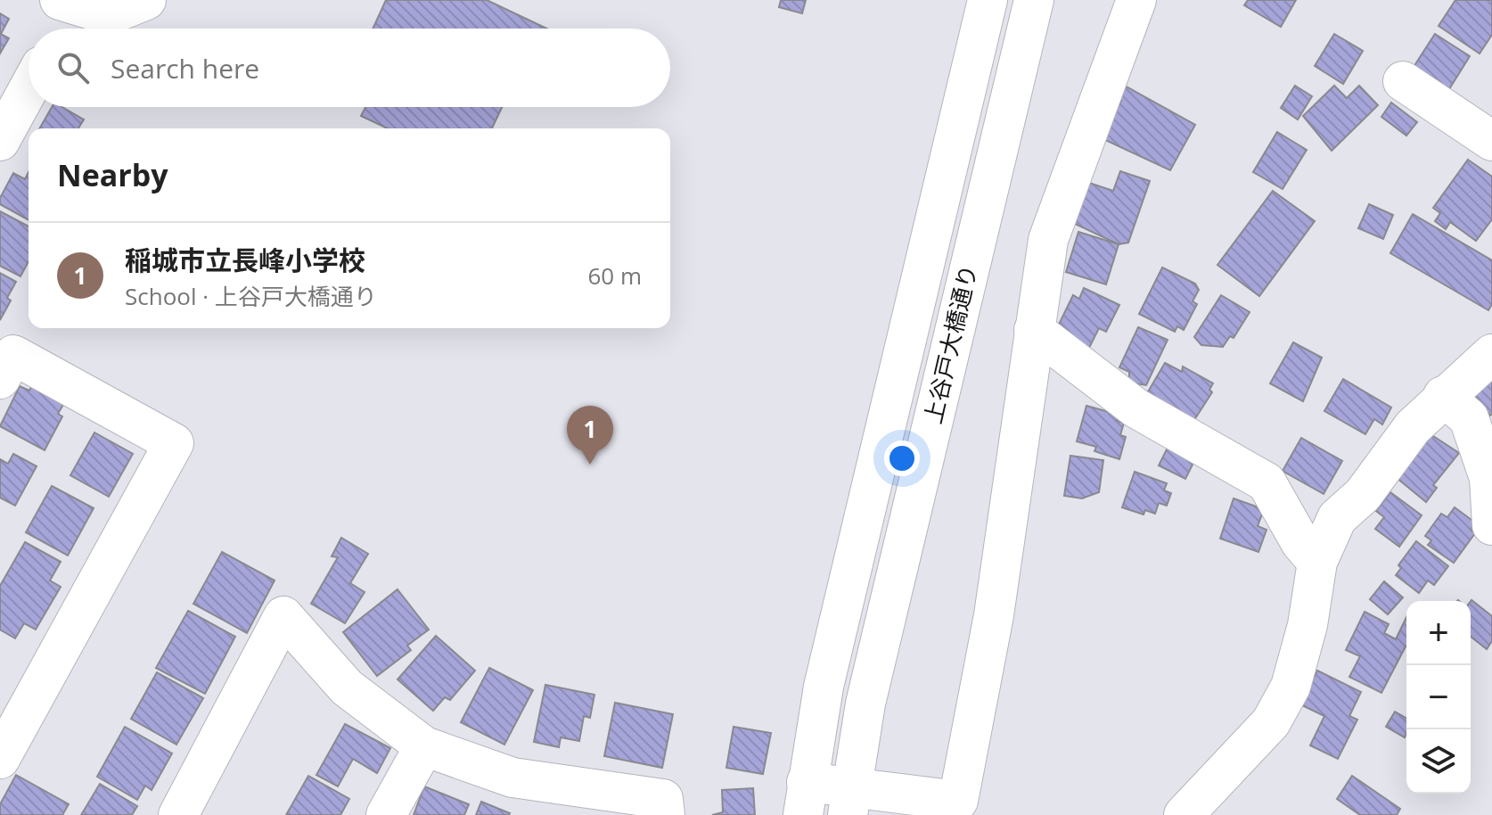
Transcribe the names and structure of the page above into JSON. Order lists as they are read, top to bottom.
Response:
{
  "streets": {
    "street": ["上谷戸大橋通り"]
  },
  "page": {
    "search": "Search here",
    "heading": "Nearby",
    "list": [
      {
        "mark": "1",
        "name": "稲城市立長峰小学校",
        "note": "School · 上谷戸大橋通り",
        "value": "60 m"
      }
    ],
    "pins": "1",
    "map_buttons": ["+", "−"]
  }
}
